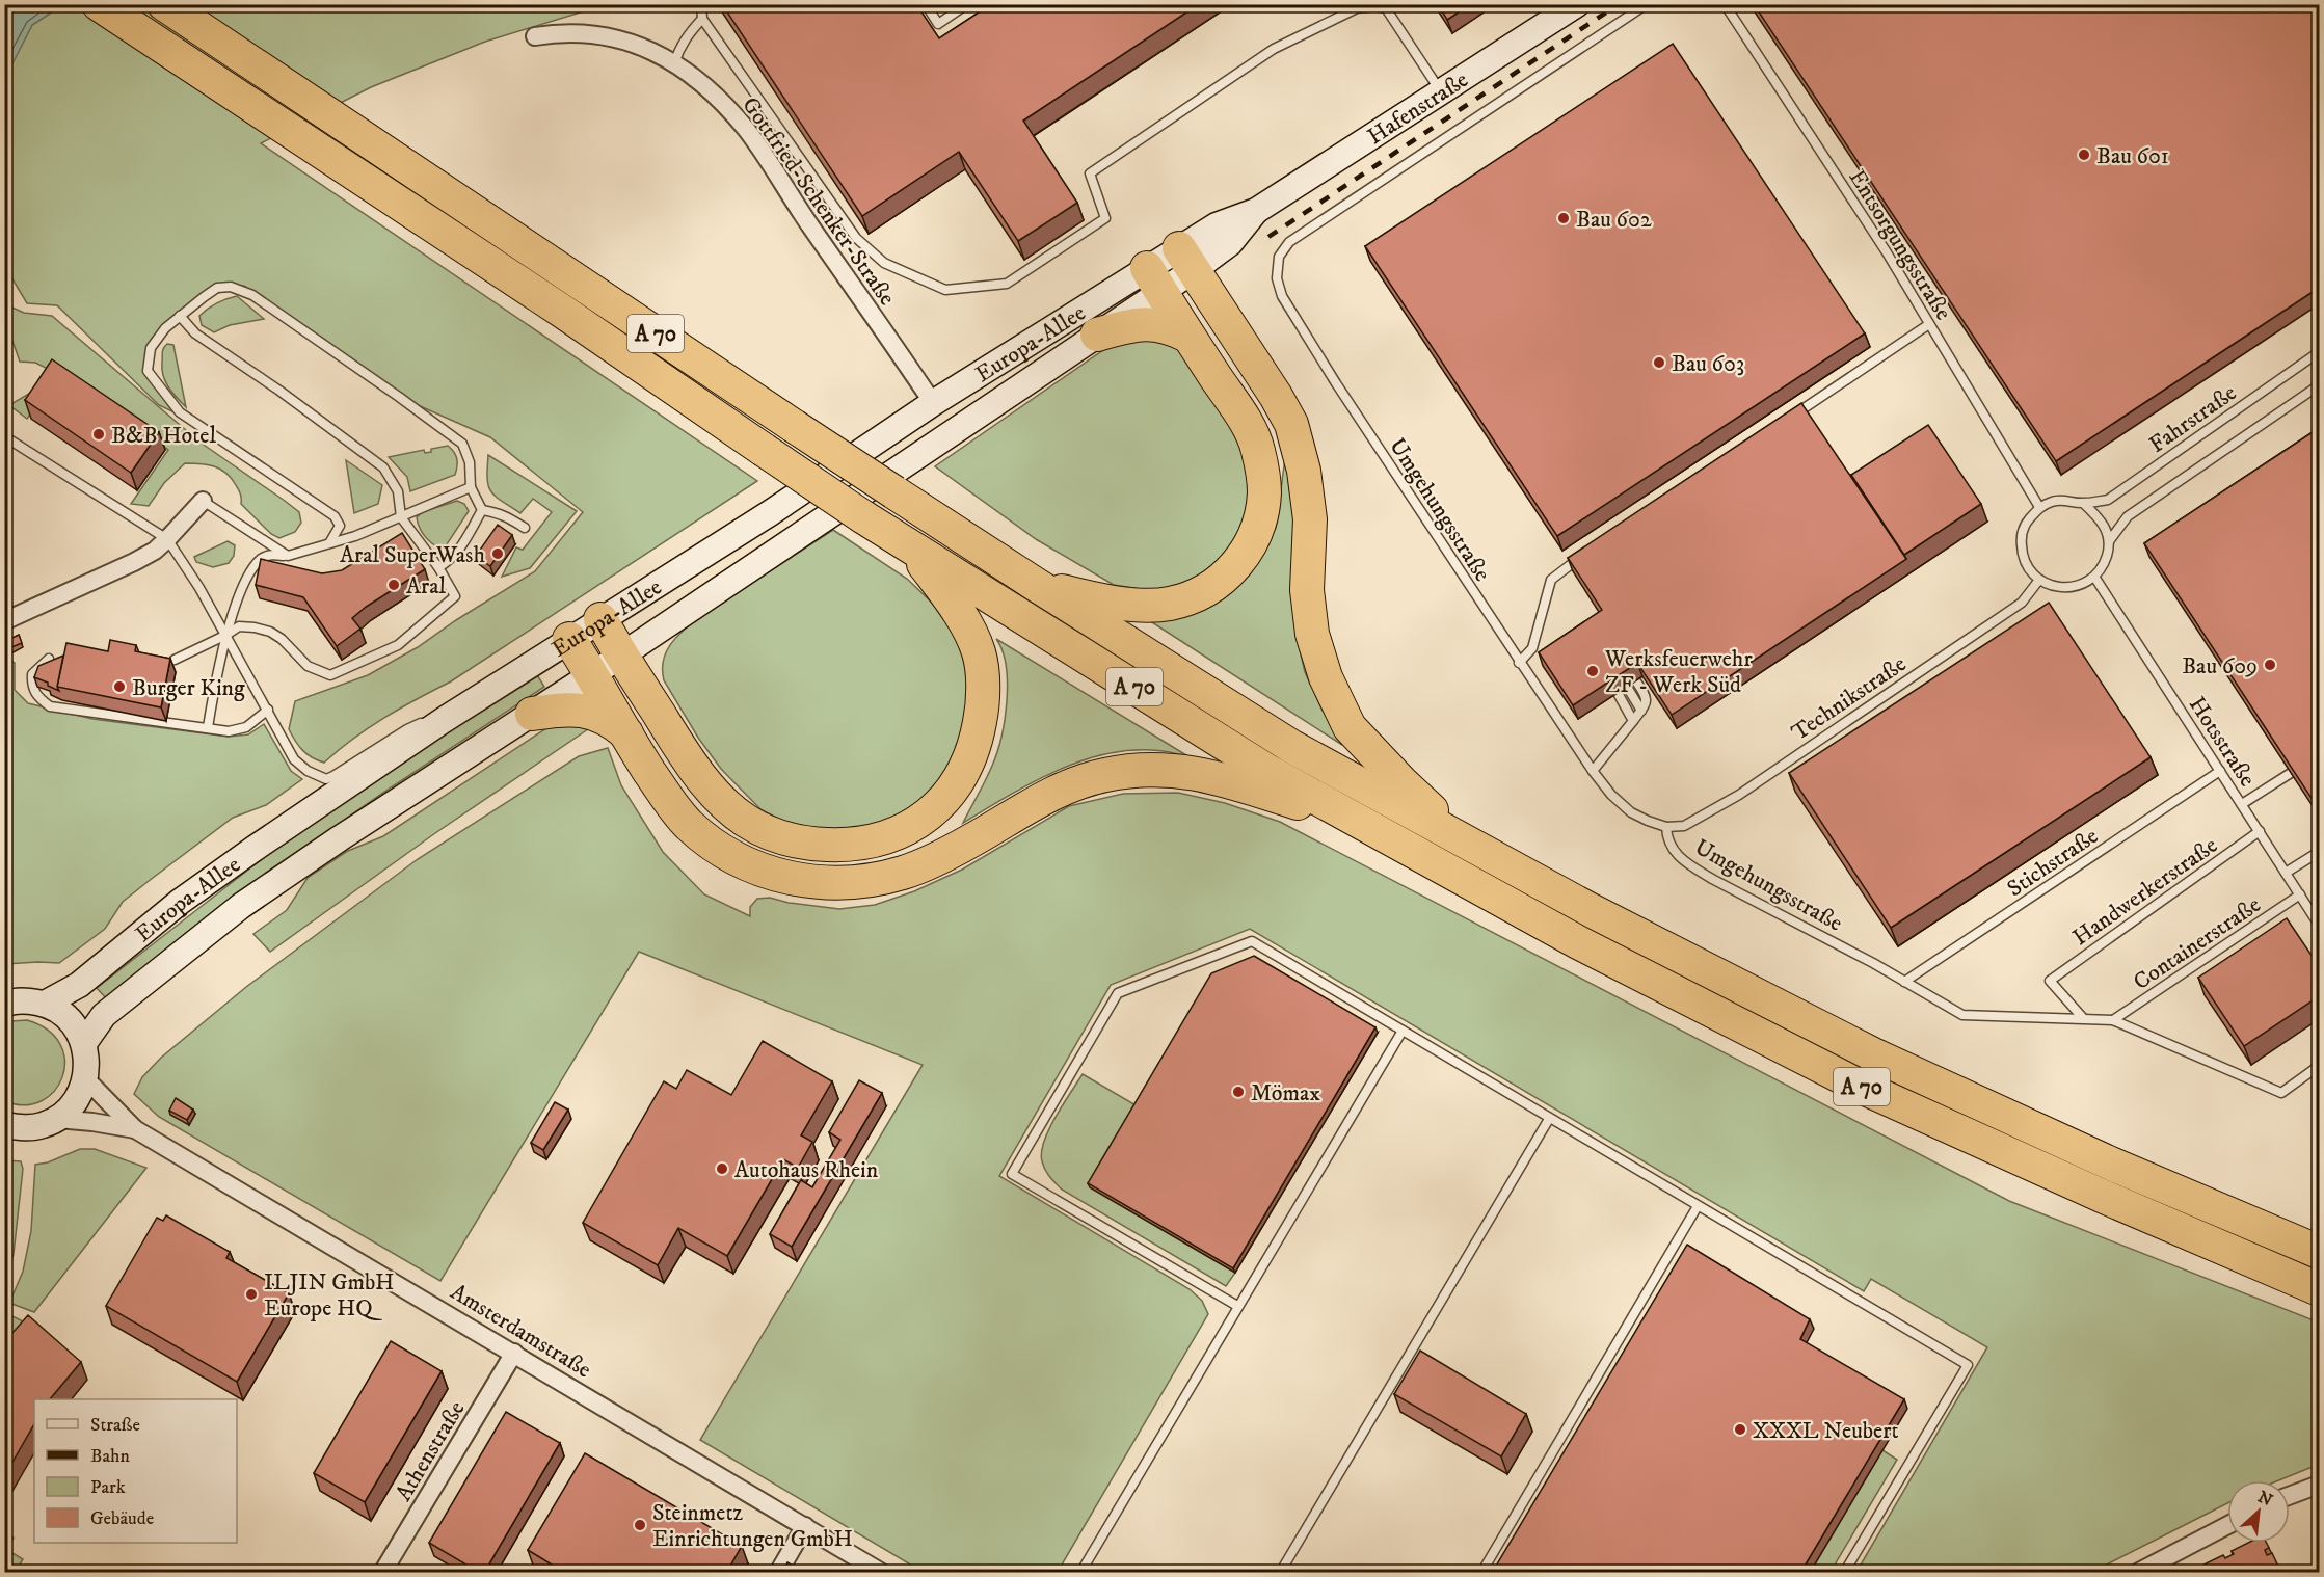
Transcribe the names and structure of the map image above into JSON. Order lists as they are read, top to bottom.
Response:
{
  "streets": {
    "highway": ["A 70"],
    "street": [
      "Hafenstraße",
      "Gottfried-Schenker-Straße",
      "Europa-Allee",
      "Amsterdamstraße",
      "Athenstraße"
    ],
    "lane": [
      "Entsorgungsstraße",
      "Fahrstraße",
      "Umgehungsstraße",
      "Technikstraße",
      "Hotsstraße",
      "Stichstraße",
      "Handwerkerstraße",
      "Containerstraße"
    ]
  },
  "crossings": [
    ["Hafenstraße", "Europa-Allee"],
    ["Gottfried-Schenker-Straße", "Europa-Allee"],
    ["Entsorgungsstraße", "Fahrstraße"],
    ["Entsorgungsstraße", "Technikstraße"],
    ["Entsorgungsstraße", "Hotsstraße"],
    ["Fahrstraße", "Technikstraße"],
    ["Fahrstraße", "Hotsstraße"],
    ["Umgehungsstraße", "Technikstraße"],
    ["Umgehungsstraße", "Stichstraße"],
    ["Umgehungsstraße", "Handwerkerstraße"],
    ["Umgehungsstraße", "Containerstraße"],
    ["Technikstraße", "Hotsstraße"],
    ["Hotsstraße", "Stichstraße"],
    ["Hotsstraße", "Handwerkerstraße"],
    ["Hotsstraße", "Containerstraße"],
    ["Amsterdamstraße", "Athenstraße"]
  ],
  "places": [
    "Bau 601",
    "Bau 602",
    "Bau 603",
    "B&B Hotel",
    "Aral SuperWash",
    "Aral",
    "Bau 609",
    "Werksfeuerwehr ZF - Werk Süd",
    "Burger King",
    "Mömax",
    "Autohaus Rhein",
    "ILJIN GmbH Europe HQ",
    "XXXL Neubert",
    "Steinmetz Einrichtungen GmbH"
  ],
  "legend": [
    "Straße",
    "Bahn",
    "Park",
    "Gebäude"
  ],
  "north": "top right"
}
